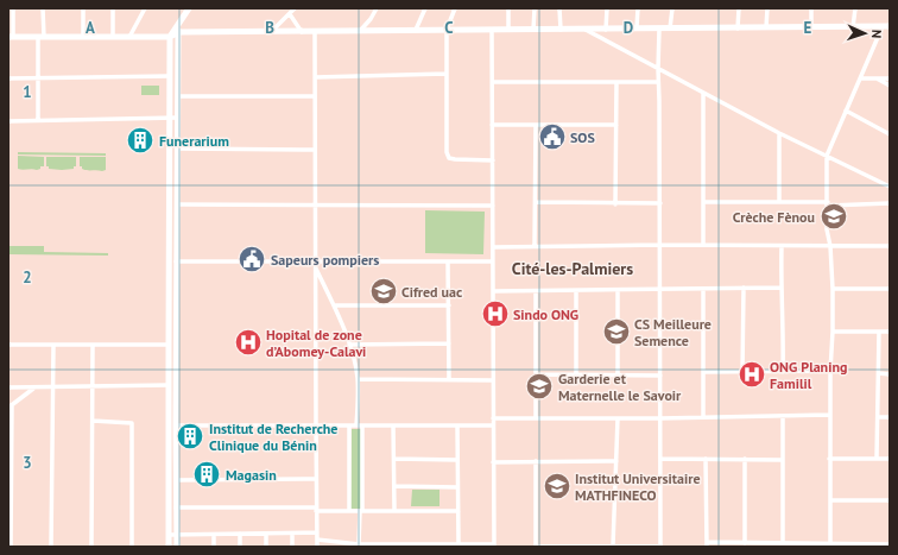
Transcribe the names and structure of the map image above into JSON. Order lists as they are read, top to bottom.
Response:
{
  "districts": ["Cité-les-Palmiers"],
  "places": {
    "public building": ["SOS", "Sapeurs pompiers"],
    "building": ["Funerarium", "Institut de Recherche Clinique du Bénin", "Magasin"],
    "school or university": [
      "Crèche Fènou",
      "Cifred uac",
      "CS Meilleure Semence",
      "Garderie et Maternelle le Savoir",
      "Institut Universitaire MATHFINECO"
    ],
    "hospital": ["Sindo ONG", "Hopital de zone d’Abomey-Calavi", "ONG Planing Familil"]
  },
  "north": "right",
  "grid": {
    "columns": [
      "A",
      "B",
      "C",
      "D",
      "E"
    ],
    "rows": ["1", "2", "3"]
  }
}
